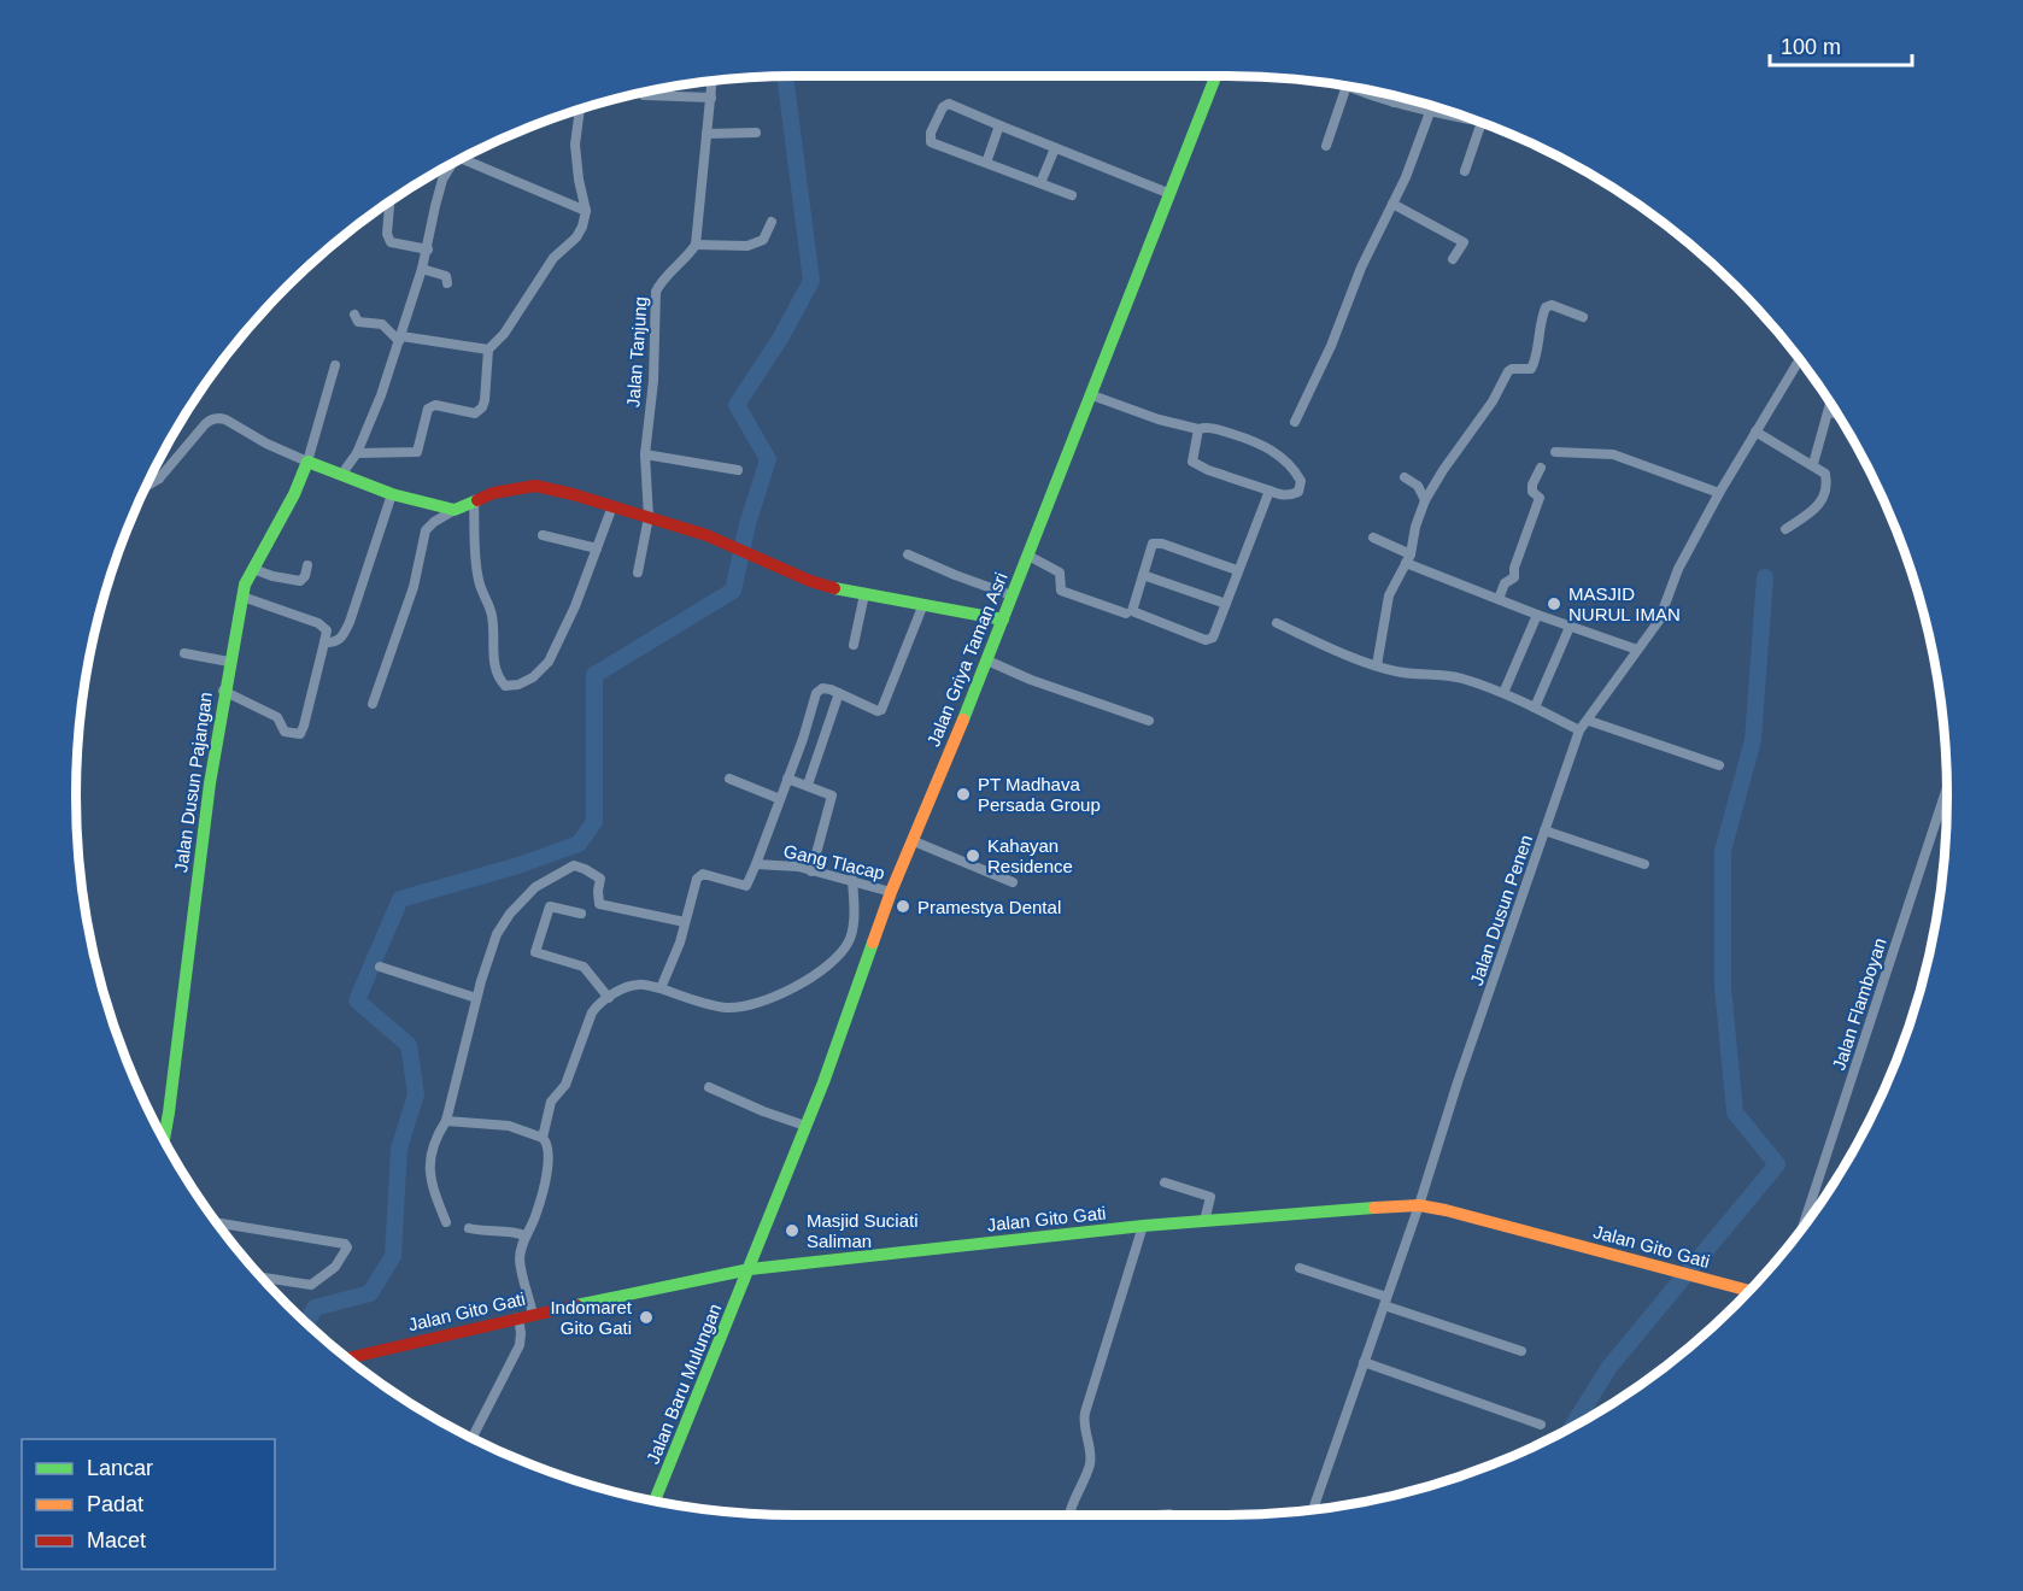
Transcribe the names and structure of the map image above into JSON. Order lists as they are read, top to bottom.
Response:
{
  "streets": {
    "street": [
      "Jalan Tanjung",
      "Jalan Griya Taman Asri",
      "Jalan Dusun Pajangan",
      "Gang Tlacap",
      "Jalan Dusun Penen",
      "Jalan Flamboyan",
      "Jalan Gito Gati",
      "Jalan Baru Mulungan"
    ]
  },
  "crossings": [
    ["Jalan Griya Taman Asri", "Gang Tlacap"],
    ["Jalan Griya Taman Asri", "Jalan Gito Gati"],
    ["Jalan Griya Taman Asri", "Jalan Baru Mulungan"],
    ["Jalan Dusun Penen", "Jalan Gito Gati"],
    ["Jalan Gito Gati", "Jalan Baru Mulungan"]
  ],
  "places": [
    "MASJID NURUL IMAN",
    "PT Madhava Persada Group",
    "Kahayan Residence",
    "Pramestya Dental",
    "Masjid Suciati Saliman",
    "Indomaret Gito Gati"
  ],
  "legend": ["Lancar", "Padat", "Macet"],
  "scale_bar": "100 m"
}
